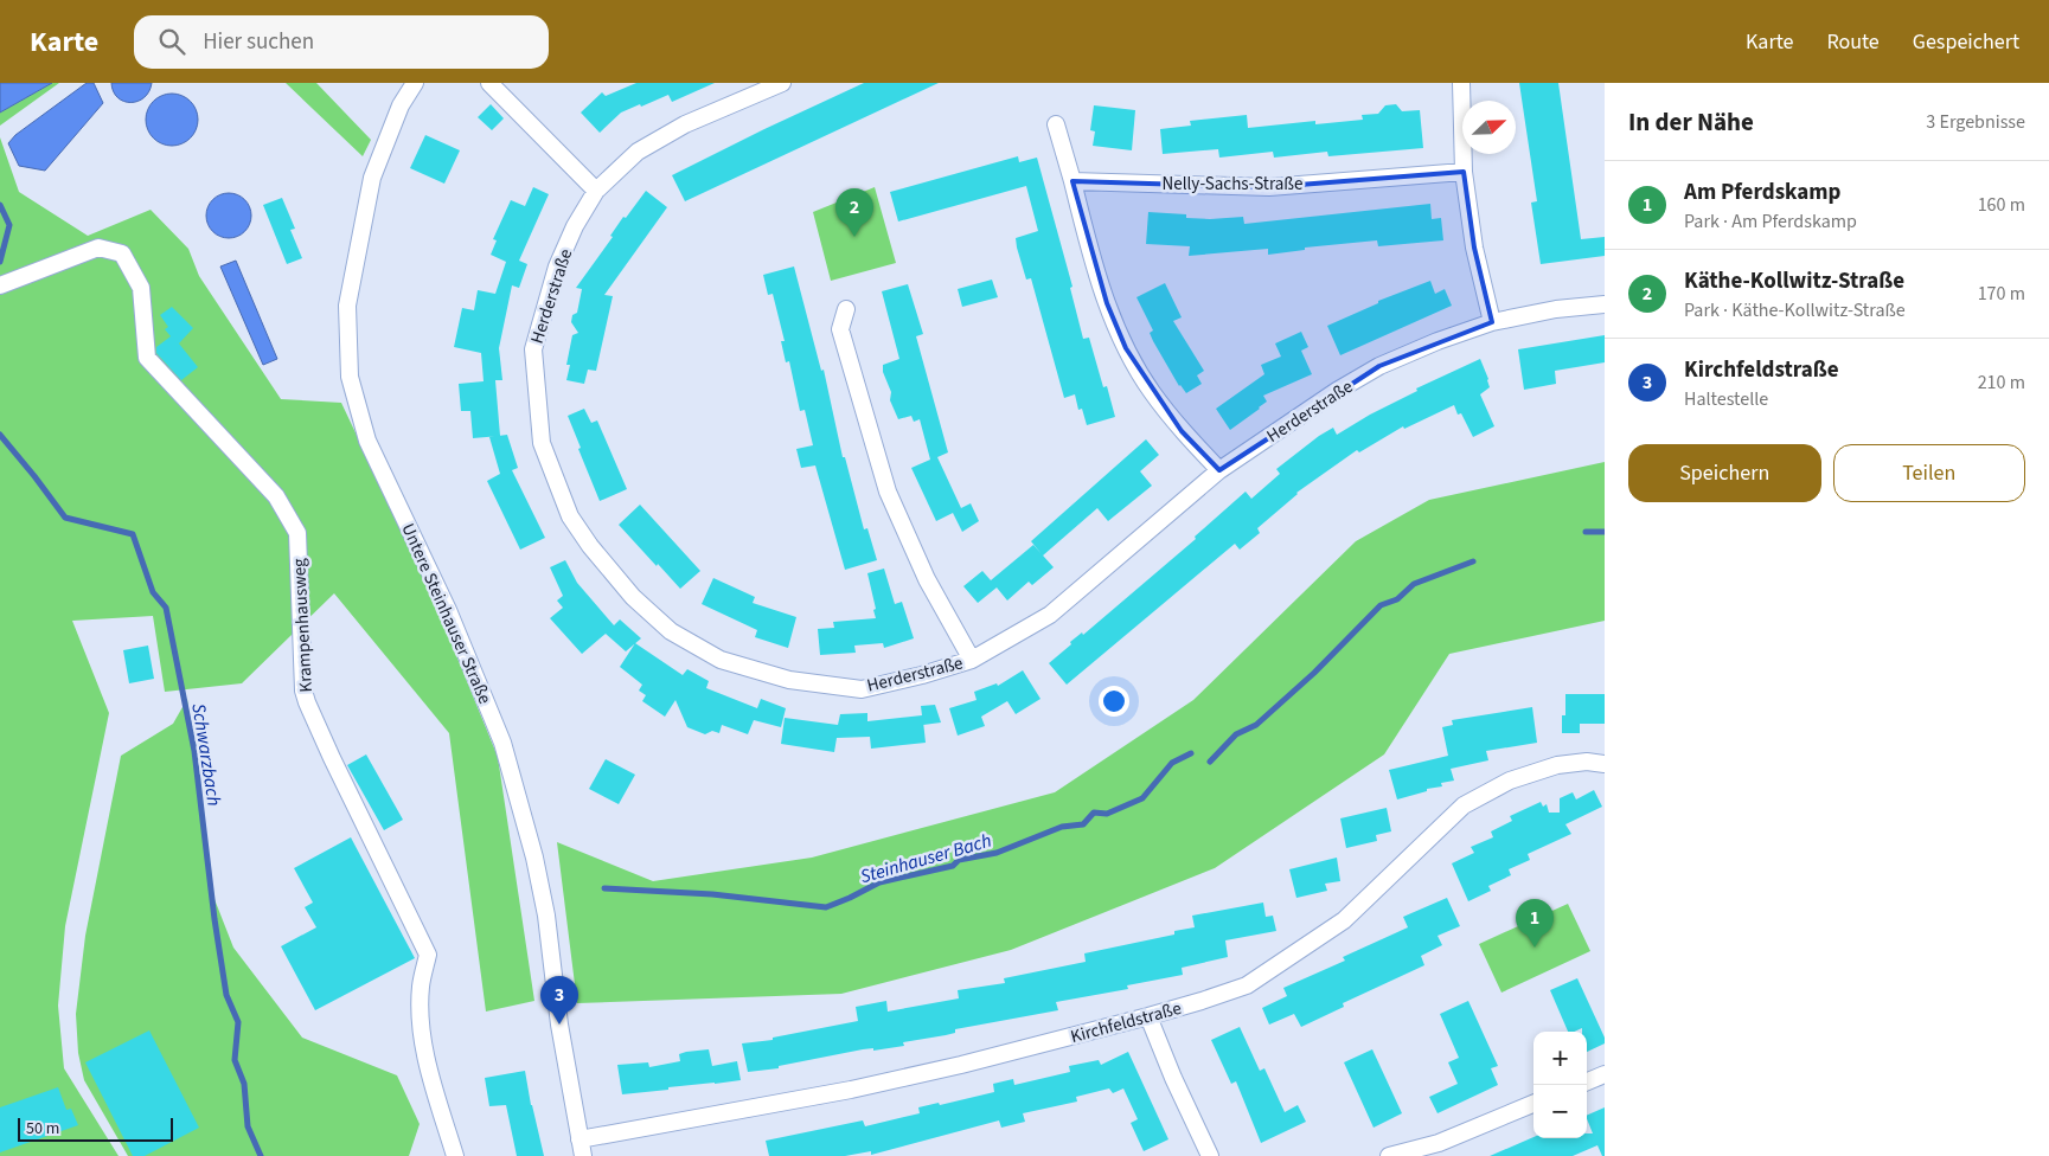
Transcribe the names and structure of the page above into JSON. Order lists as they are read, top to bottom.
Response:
{
  "streets": {
    "street": [
      "Nelly-Sachs-Straße",
      "Herderstraße",
      "Untere Steinhauser Straße",
      "Krampenhausweg",
      "Kirchfeldstraße"
    ]
  },
  "crossings": [
    ["Untere Steinhauser Straße", "Kirchfeldstraße"]
  ],
  "water": ["Schwarzbach", "Steinhauser Bach"],
  "scale_bar": "50 m",
  "north": "top right",
  "page": {
    "header": "Karte",
    "search": "Hier suchen",
    "nav": ["Karte", "Route", "Gespeichert"],
    "heading": ["In der Nähe", "3 Ergebnisse"],
    "list": [
      {
        "mark": "1",
        "name": "Am Pferdskamp",
        "note": "Park · Am Pferdskamp",
        "value": "160 m"
      },
      {
        "mark": "2",
        "name": "Käthe-Kollwitz-Straße",
        "note": "Park · Käthe-Kollwitz-Straße",
        "value": "170 m"
      },
      {
        "mark": "3",
        "name": "Kirchfeldstraße",
        "note": "Haltestelle",
        "value": "210 m"
      }
    ],
    "pins": ["2", "1", "3"],
    "buttons": ["Speichern", "Teilen"],
    "map_buttons": ["+", "−"],
    "scale": "50 m"
  }
}
